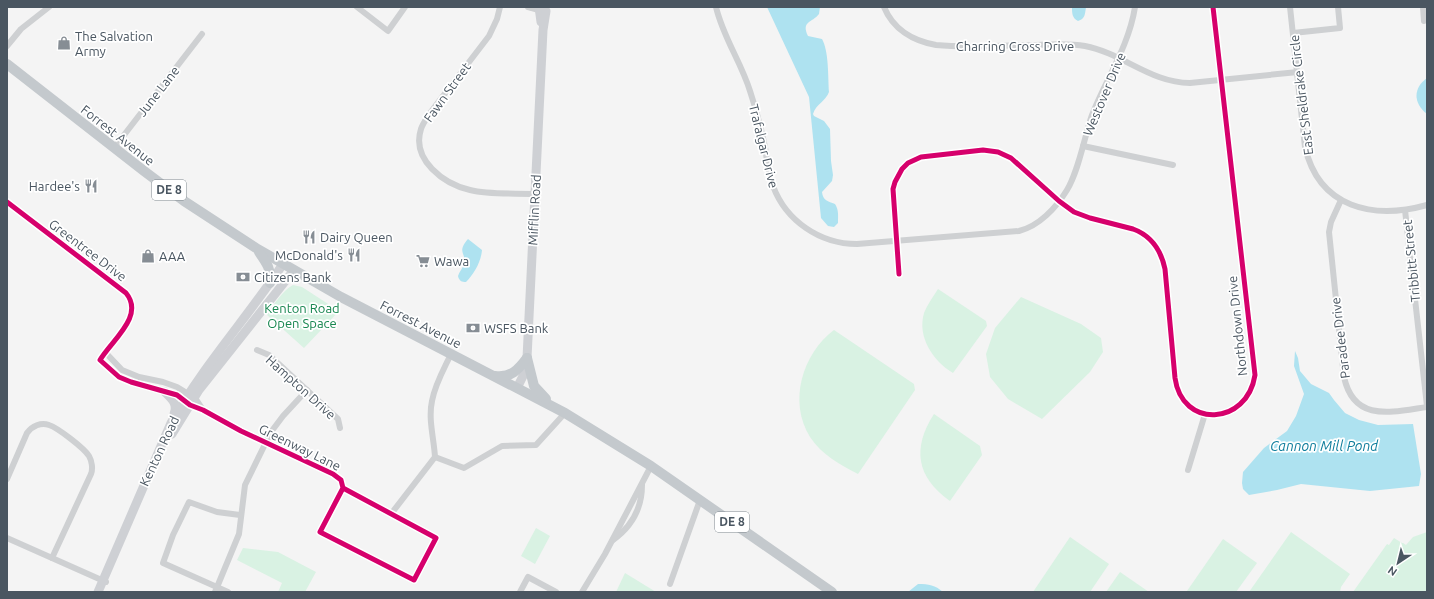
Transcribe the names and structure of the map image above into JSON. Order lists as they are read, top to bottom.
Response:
{
  "streets": {
    "highway": ["Forrest Avenue", "DE 8"],
    "main road": ["Mifflin Road", "Kenton Road"],
    "street": [
      "Charring Cross Drive",
      "June Lane",
      "Fawn Street",
      "Westover Drive",
      "East Sheldrake Circle",
      "Trafalgar Drive",
      "Greentree Drive",
      "Tribbitt Street",
      "Northdown Drive",
      "Paradee Drive",
      "Hampton Drive",
      "Greenway Lane"
    ]
  },
  "crossings": [
    ["Charring Cross Drive", "Westover Drive"],
    ["Charring Cross Drive", "East Sheldrake Circle"],
    ["Charring Cross Drive", "Northdown Drive"],
    ["June Lane", "Forrest Avenue"],
    ["Fawn Street", "Mifflin Road"],
    ["Westover Drive", "Trafalgar Drive"],
    ["East Sheldrake Circle", "Tribbitt Street"],
    ["East Sheldrake Circle", "Paradee Drive"],
    ["Forrest Avenue", "Mifflin Road"],
    ["Forrest Avenue", "Kenton Road"],
    ["Greentree Drive", "Greenway Lane"],
    ["Greentree Drive", "Kenton Road"],
    ["Tribbitt Street", "Paradee Drive"],
    ["Greenway Lane", "Kenton Road"]
  ],
  "water": ["Cannon Mill Pond"],
  "parks": ["Kenton Road Open Space"],
  "places": {
    "shop": ["The Salvation Army", "AAA"],
    "restaurant": ["Hardee's", "Dairy Queen", "McDonald's"],
    "supermarket": ["Wawa"],
    "bank": ["Citizens Bank", "WSFS Bank"]
  },
  "north": "bottom left"
}
